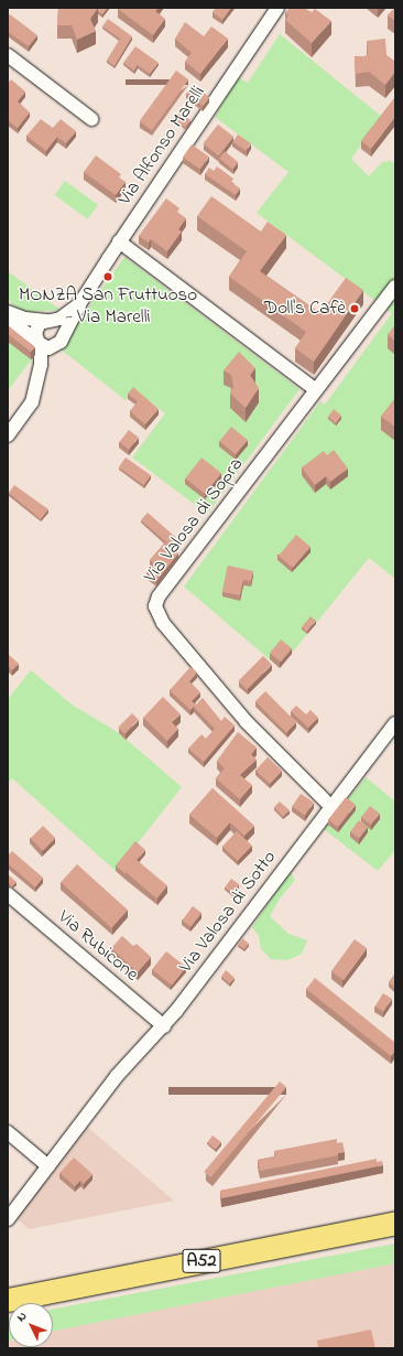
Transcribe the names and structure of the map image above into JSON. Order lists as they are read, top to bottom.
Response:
{
  "streets": {
    "highway": ["A52"],
    "street": [
      "Via Alfonso Marelli",
      "Via Valosa di Sopra",
      "Via Valosa di Sotto",
      "Via Rubicone"
    ]
  },
  "crossings": [
    ["Via Valosa di Sopra", "Via Valosa di Sotto"],
    ["Via Valosa di Sotto", "Via Rubicone"]
  ],
  "places": ["MONZA San Fruttuoso - Via Marelli", "Doll's Cafè"],
  "north": "top left"
}
